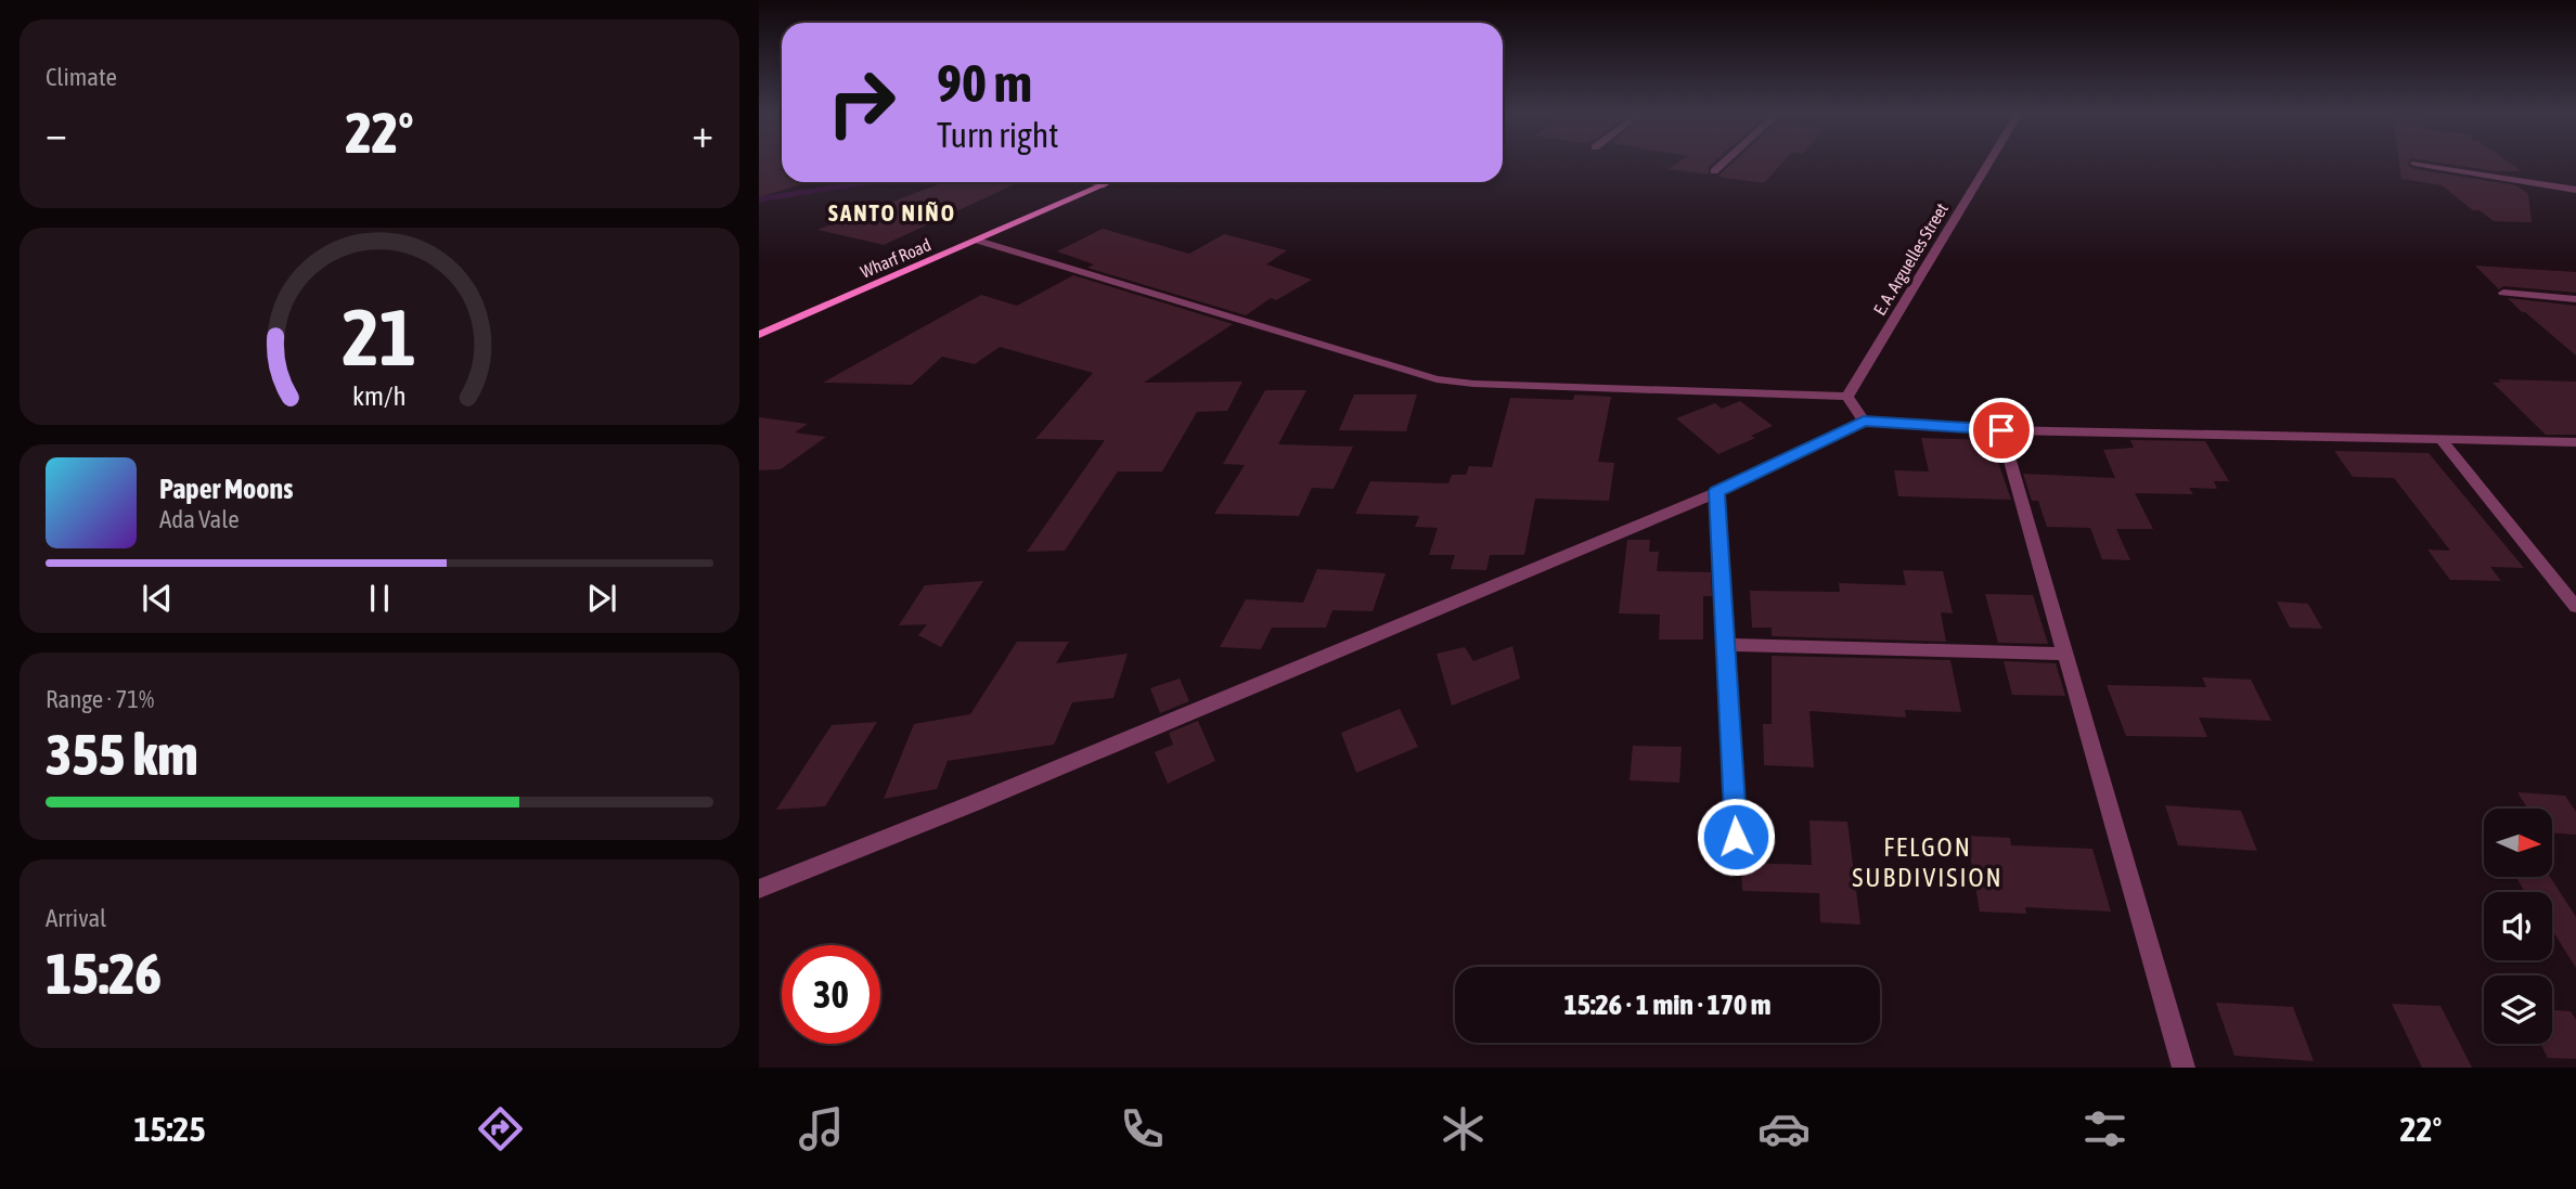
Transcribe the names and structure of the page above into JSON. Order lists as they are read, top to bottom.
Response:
{
  "streets": {
    "main road": ["Wharf Road"],
    "street": ["E. A. Arguelles Street"]
  },
  "districts": ["SANTO NIÑO", "FELGON SUBDIVISION"],
  "north": "right",
  "page": {
    "tile": [
      "Climate",
      ["Range · 71%", "355 km"],
      ["Arrival", "15:26"]
    ],
    "turn": ["90 m", "Turn right"],
    "heat": ["−", "22°", "+"],
    "song": ["Paper Moons", "Ada Vale"],
    "limit": "30",
    "trip": "15:26 · 1 min · 170 m",
    "tabs": ["15:25", "22°"],
    "gauge": ["21", "km/h"]
  }
}
